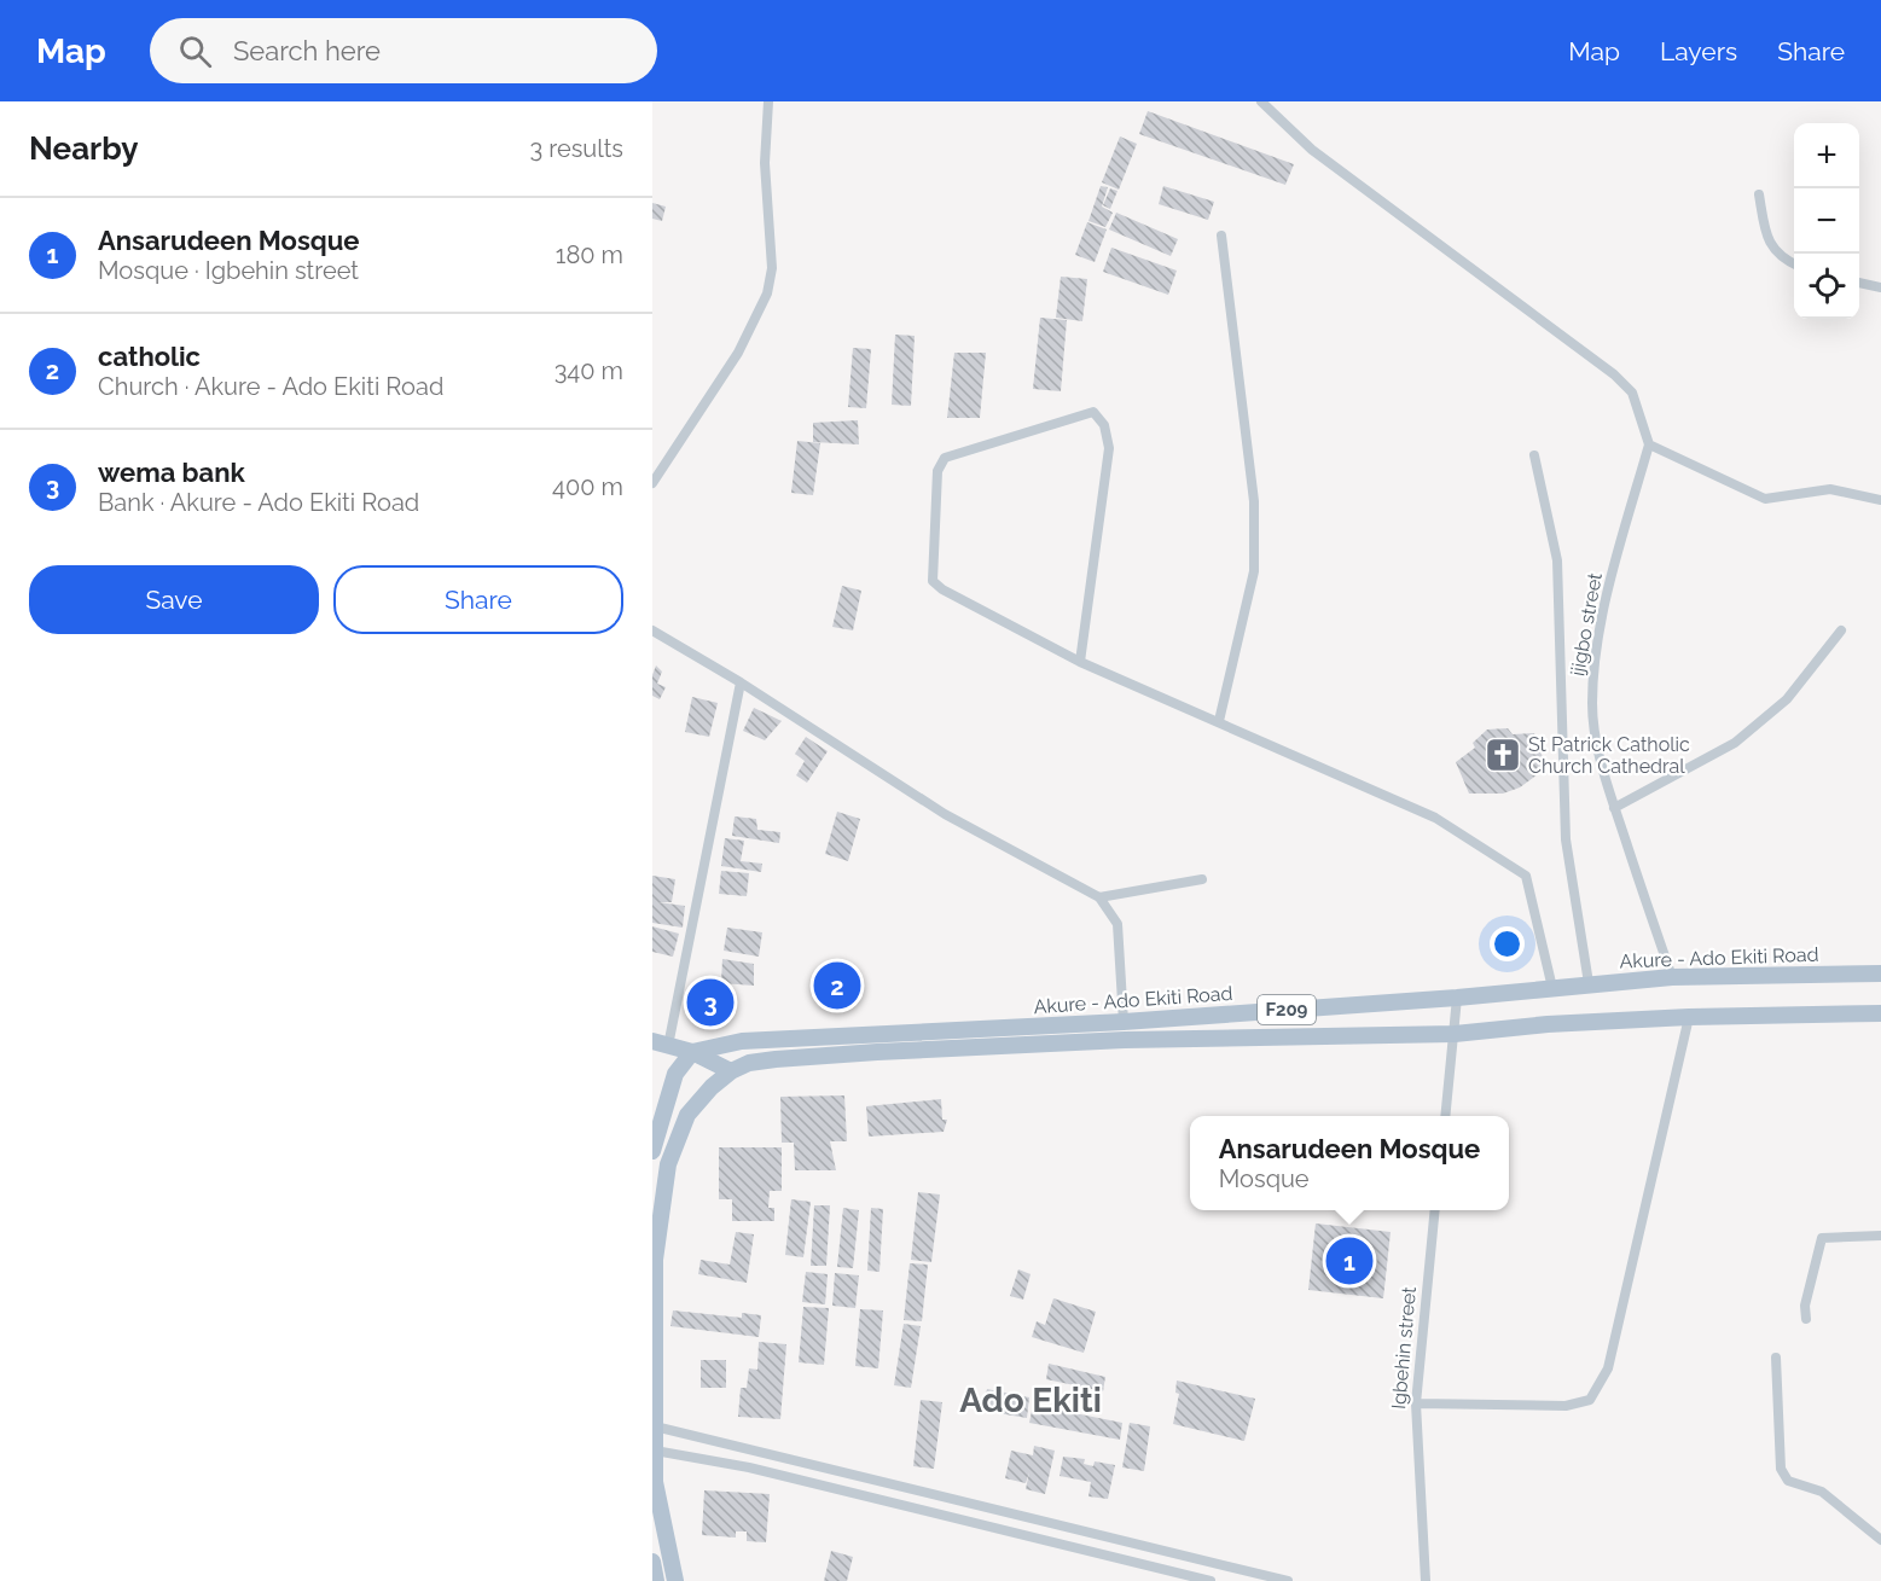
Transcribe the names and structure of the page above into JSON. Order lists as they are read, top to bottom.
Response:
{
  "streets": {
    "main road": ["Akure - Ado Ekiti Road", "F209"],
    "street": ["ijigbo street", "Igbehin street"]
  },
  "crossings": [
    ["ijigbo street", "Akure - Ado Ekiti Road"],
    ["Akure - Ado Ekiti Road", "F209"]
  ],
  "districts": ["Ado Ekiti"],
  "places": {
    "church": ["St Patrick Catholic Church Cathedral"]
  },
  "page": {
    "header": "Map",
    "search": "Search here",
    "nav": ["Map", "Layers", "Share"],
    "heading": ["Nearby", "3 results"],
    "map_buttons": ["+", "−"],
    "list": [
      {
        "mark": "1",
        "name": "Ansarudeen Mosque",
        "note": "Mosque · Igbehin street",
        "value": "180 m"
      },
      {
        "mark": "2",
        "name": "catholic",
        "note": "Church · Akure - Ado Ekiti Road",
        "value": "340 m"
      },
      {
        "mark": "3",
        "name": "wema bank",
        "note": "Bank · Akure - Ado Ekiti Road",
        "value": "400 m"
      }
    ],
    "buttons": ["Save", "Share"],
    "pins": ["2", "3", "1"],
    "popup": ["Ansarudeen Mosque", "Mosque"]
  }
}
